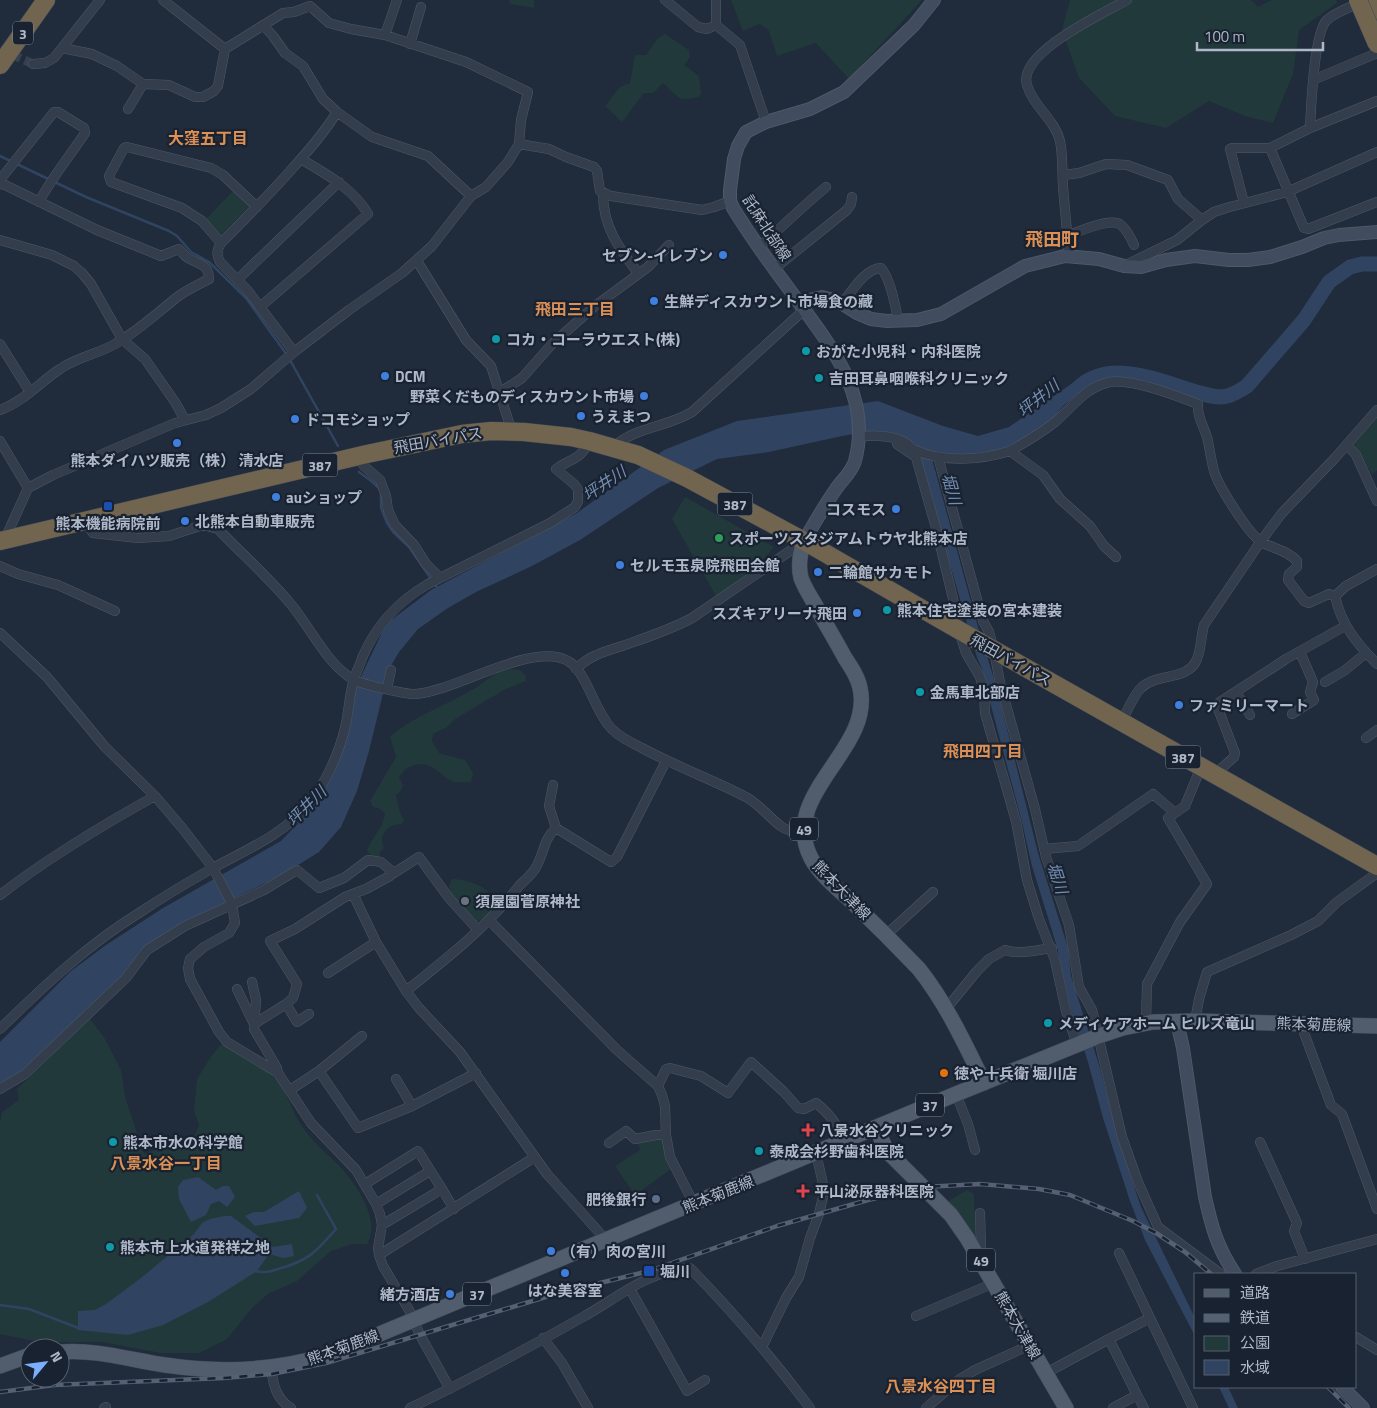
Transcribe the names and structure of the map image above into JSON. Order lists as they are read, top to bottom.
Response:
{
  "streets": {
    "highway": ["3", "飛田バイパス", "387"],
    "main road": [
      "49",
      "熊本大津線",
      "熊本菊鹿線",
      "37"
    ],
    "street": ["託麻北部線"]
  },
  "crossings": [
    ["託麻北部線", "飛田バイパス"],
    ["託麻北部線", "熊本大津線"],
    ["飛田バイパス", "熊本大津線"],
    ["熊本大津線", "熊本菊鹿線"]
  ],
  "districts": [
    "大窪五丁目",
    "飛田町",
    "飛田三丁目",
    "飛田四丁目",
    "八景水谷一丁目",
    "八景水谷四丁目"
  ],
  "water": ["坪井川", "堀川"],
  "places": {
    "other": [
      "セブン-イレブン",
      "生鮮ディスカウント市場食の藏",
      "コカ・コーラウエスト(株)",
      "おがた小児科・内科医院",
      "DCM",
      "吉田耳鼻咽喉科クリニック",
      "野菜くだものディスカウント市場",
      "うえまつ",
      "ドコモショップ",
      "熊本ダイハツ販売（株） 清水店",
      "auショップ",
      "コスモス",
      "北熊本自動車販売",
      "スポーツスタジアムトウヤ北熊本店",
      "セルモ玉泉院飛田会館",
      "二輪館サカモト",
      "熊本住宅塗装の宮本建装",
      "スズキアリーナ飛田",
      "金馬車北部店",
      "ファミリーマート",
      "須屋園菅原神社",
      "メディケアホーム ヒルズ竜山",
      "徳や十兵衛 堀川店",
      "熊本市水の科学館",
      "泰成会杉野歯科医院",
      "肥後銀行",
      "熊本市上水道発祥之地",
      "（有）肉の宮川",
      "はな美容室",
      "緒方酒店"
    ],
    "transit": ["熊本機能病院前", "堀川"],
    "health": ["八景水谷クリニック", "平山泌尿器科医院"]
  },
  "legend": [
    "道路",
    "鉄道",
    "公園",
    "水域"
  ],
  "scale_bar": "100 m",
  "north": "top right"
}
